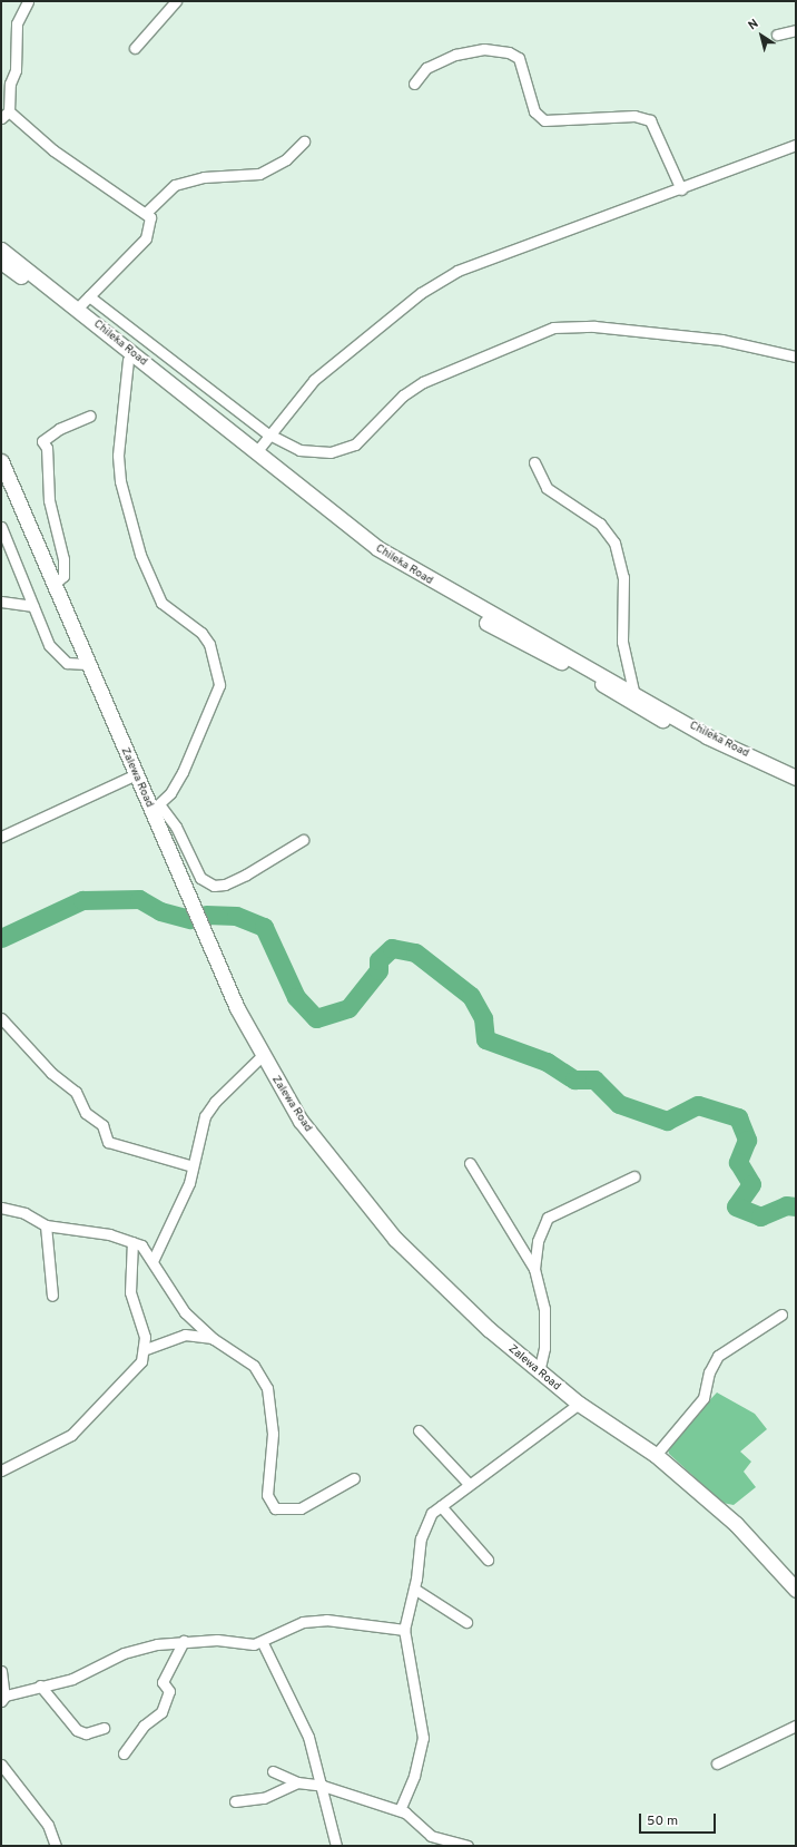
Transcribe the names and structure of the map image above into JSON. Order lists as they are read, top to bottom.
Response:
{
  "streets": {
    "highway": ["Chileka Road", "Zalewa Road"]
  },
  "scale_bar": "50 m",
  "north": "top left"
}
